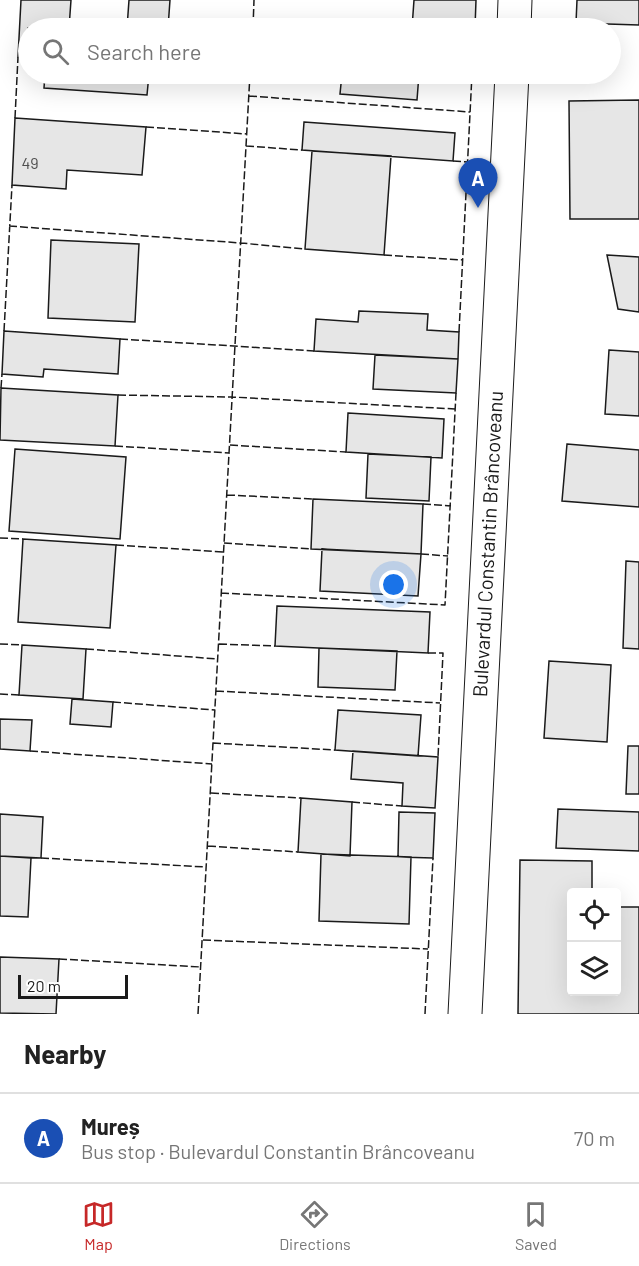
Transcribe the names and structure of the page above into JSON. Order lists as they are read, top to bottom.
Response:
{
  "streets": {
    "main road": ["Bulevardul Constantin Brâncoveanu"]
  },
  "house_numbers": ["49"],
  "scale_bar": "20 m",
  "page": {
    "search": "Search here",
    "pins": "A",
    "scale": "20 m",
    "heading": "Nearby",
    "list": [
      {
        "mark": "A",
        "name": "Mureș",
        "note": "Bus stop · Bulevardul Constantin Brâncoveanu",
        "value": "70 m"
      }
    ],
    "nav": ["Map", "Directions", "Saved"]
  }
}
